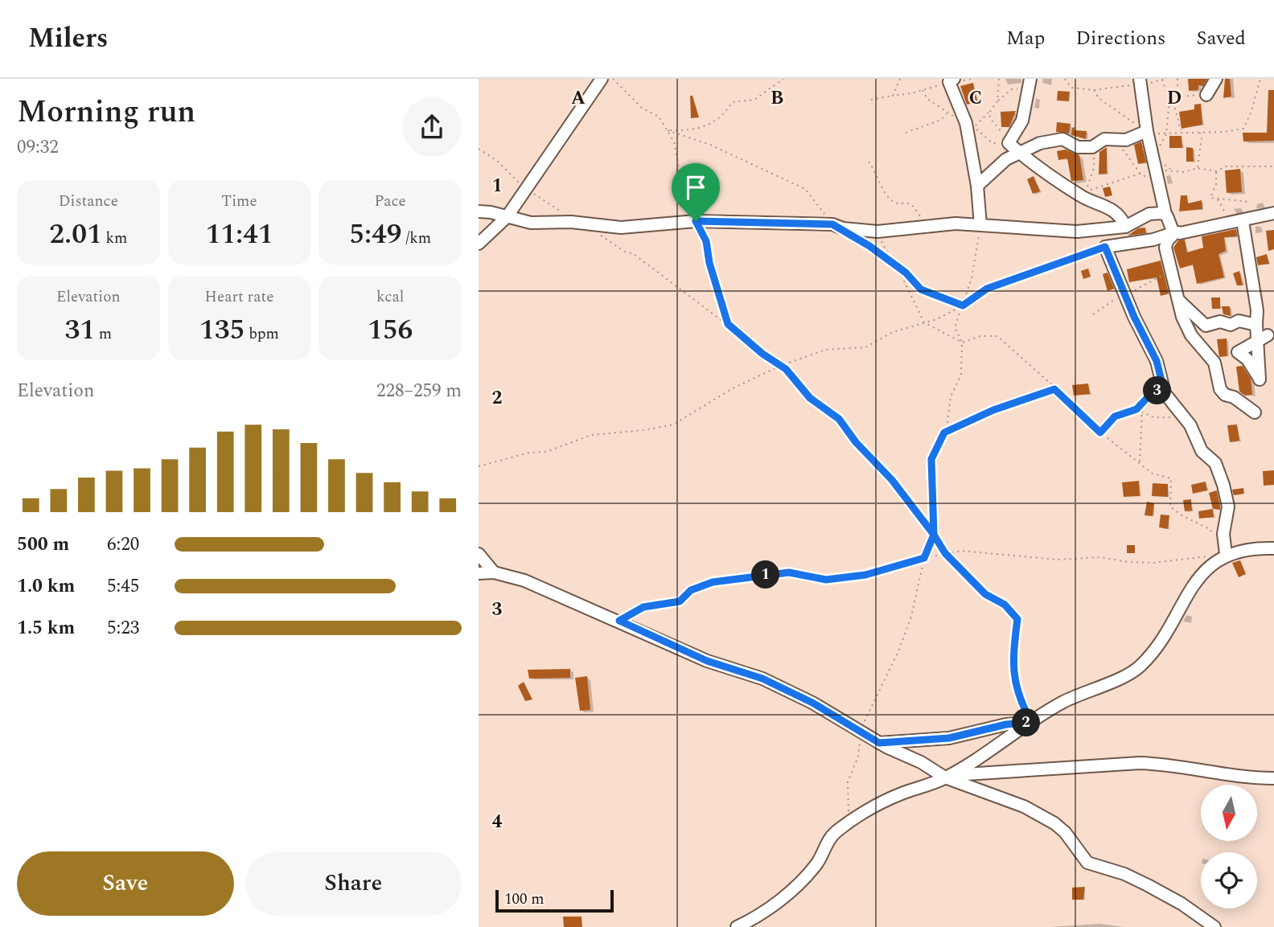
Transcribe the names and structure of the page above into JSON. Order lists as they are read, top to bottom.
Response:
{
  "scale_bar": "100 m",
  "north": "bottom",
  "page": {
    "header": "Milers",
    "nav": ["Map", "Directions", "Saved"],
    "heading": ["Morning run", "09:32"],
    "stats": [
      ["Distance", "2.01 km"],
      ["Time", "11:41"],
      ["Pace", "5:49 /km"],
      ["Elevation", "31 m"],
      ["Heart rate", "135 bpm"],
      ["kcal", "156"]
    ],
    "chart": ["Elevation", "228–259 m"],
    "pins": ["3", "1", "2"],
    "list": [
      {
        "name": "500 m",
        "note": "6:20"
      },
      {
        "name": "1.0 km",
        "note": "5:45"
      },
      {
        "name": "1.5 km",
        "note": "5:23"
      }
    ],
    "buttons": ["Save", "Share"],
    "scale": "100 m"
  },
  "grid": {
    "columns": [
      "A",
      "B",
      "C",
      "D"
    ],
    "rows": [
      "1",
      "2",
      "3",
      "4"
    ]
  }
}
